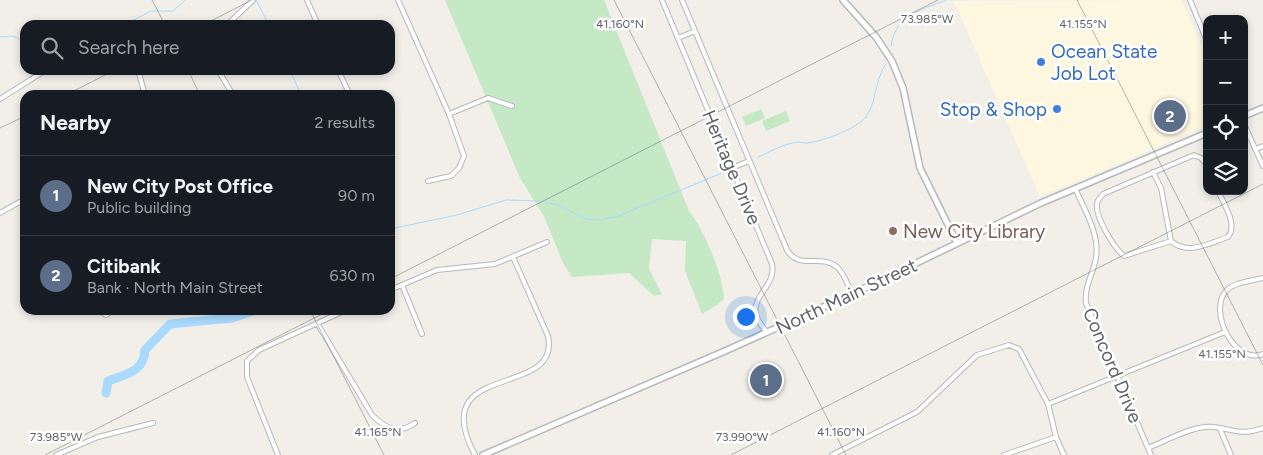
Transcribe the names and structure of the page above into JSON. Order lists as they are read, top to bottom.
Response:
{
  "streets": {
    "street": ["Heritage Drive", "North Main Street", "Concord Drive"]
  },
  "crossings": [
    ["Heritage Drive", "North Main Street"],
    ["North Main Street", "Concord Drive"]
  ],
  "places": ["Ocean State Job Lot", "Stop & Shop", "New City Library"],
  "page": {
    "map_buttons": ["+", "−"],
    "search": "Search here",
    "heading": ["Nearby", "2 results"],
    "pins": ["2", "1"],
    "list": [
      {
        "mark": "1",
        "name": "New City Post Office",
        "note": "Public building",
        "value": "90 m"
      },
      {
        "mark": "2",
        "name": "Citibank",
        "note": "Bank · North Main Street",
        "value": "630 m"
      }
    ]
  },
  "coordinates": [
    "73.985°W",
    "41.160°N",
    "41.155°N",
    "41.165°N",
    "73.990°W"
  ]
}
